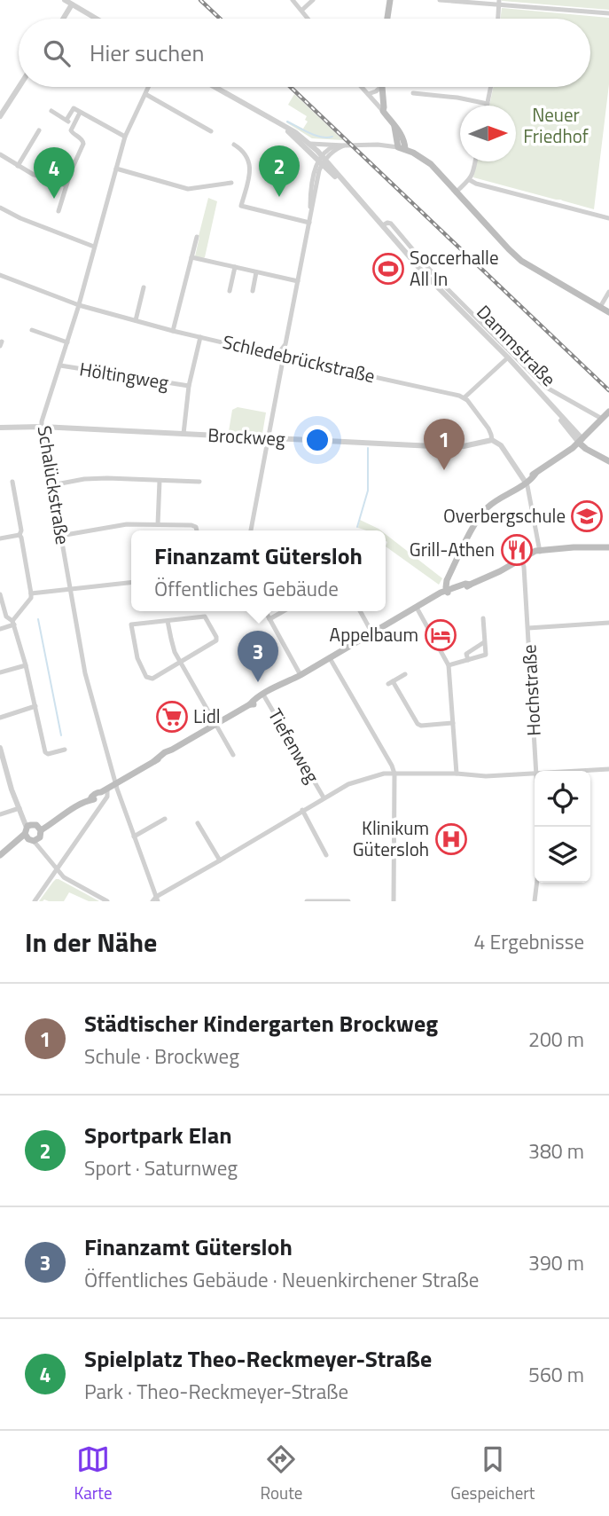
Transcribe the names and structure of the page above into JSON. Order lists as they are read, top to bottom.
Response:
{
  "streets": {
    "main road": ["Dammstraße"],
    "street": [
      "Schledebrückstraße",
      "Höltingweg",
      "Brockweg",
      "Schalückstraße",
      "Hochstraße",
      "Tiefenweg"
    ]
  },
  "crossings": [
    ["Schledebrückstraße", "Höltingweg"],
    ["Schledebrückstraße", "Schalückstraße"],
    ["Höltingweg", "Brockweg"],
    ["Höltingweg", "Schalückstraße"],
    ["Brockweg", "Schalückstraße"]
  ],
  "parks": ["Neuer Friedhof"],
  "places": {
    "sports": ["Soccerhalle All In"],
    "school or university": ["Overbergschule"],
    "restaurant": ["Grill-Athen"],
    "hotel": ["Appelbaum"],
    "supermarket": ["Lidl"],
    "hospital": ["Klinikum Gütersloh"]
  },
  "north": "right",
  "page": {
    "search": "Hier suchen",
    "pins": [
      "2",
      "4",
      "1",
      "3"
    ],
    "popup": ["Finanzamt Gütersloh", "Öffentliches Gebäude"],
    "heading": ["In der Nähe", "4 Ergebnisse"],
    "list": [
      {
        "mark": "1",
        "name": "Städtischer Kindergarten Brockweg",
        "note": "Schule · Brockweg",
        "value": "200 m"
      },
      {
        "mark": "2",
        "name": "Sportpark Elan",
        "note": "Sport · Saturnweg",
        "value": "380 m"
      },
      {
        "mark": "3",
        "name": "Finanzamt Gütersloh",
        "note": "Öffentliches Gebäude · Neuenkirchener Straße",
        "value": "390 m"
      },
      {
        "mark": "4",
        "name": "Spielplatz Theo-Reckmeyer-Straße",
        "note": "Park · Theo-Reckmeyer-Straße",
        "value": "560 m"
      }
    ],
    "nav": ["Karte", "Route", "Gespeichert"]
  }
}
